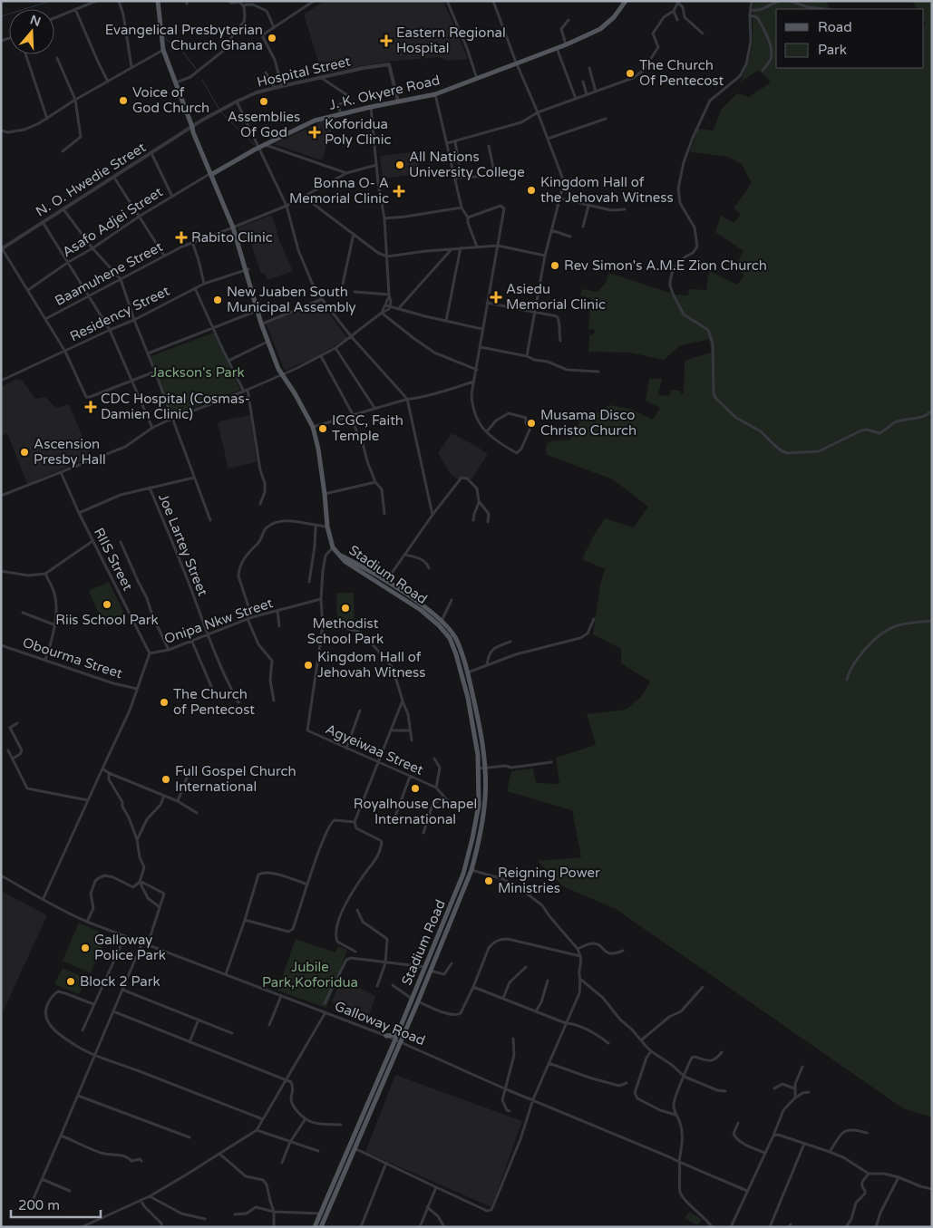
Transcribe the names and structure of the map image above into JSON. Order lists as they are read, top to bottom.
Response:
{
  "streets": {
    "main road": ["J. K. Okyere Road", "Stadium Road"],
    "street": [
      "Hospital Street",
      "N. O. Hwedie Street",
      "Asafo Adjei Street",
      "Baamuhene Street",
      "Residency Street",
      "Joe Lartey Street",
      "RIIS Street",
      "Onipa Nkw Street",
      "Obourma Street",
      "Agyeiwaa Street",
      "Galloway Road"
    ]
  },
  "crossings": [
    ["Hospital Street", "J. K. Okyere Road"],
    ["Hospital Street", "N. O. Hwedie Street"],
    ["J. K. Okyere Road", "Asafo Adjei Street"],
    ["Joe Lartey Street", "Onipa Nkw Street"],
    ["RIIS Street", "Onipa Nkw Street"],
    ["Stadium Road", "Agyeiwaa Street"],
    ["Stadium Road", "Galloway Road"],
    ["Onipa Nkw Street", "Agyeiwaa Street"]
  ],
  "parks": ["Jackson's Park", "Jubile Park,Koforidua"],
  "places": {
    "other": [
      "Evangelical Presbyterian Church Ghana",
      "The Church Of Pentecost",
      "Voice of God Church",
      "Assemblies Of God",
      "All Nations University College",
      "Kingdom Hall of the Jehovah Witness",
      "Rev Simon's A.M.E Zion Church",
      "New Juaben South Municipal Assembly",
      "Musama Disco Christo Church",
      "ICGC, Faith Temple",
      "Ascension Presby Hall",
      "Riis School Park",
      "Methodist School Park",
      "Kingdom Hall of Jehovah Witness",
      "The Church of Pentecost",
      "Full Gospel Church International",
      "Royalhouse Chapel International",
      "Reigning Power Ministries",
      "Galloway Police Park",
      "Block 2 Park"
    ],
    "health": [
      "Eastern Regional Hospital",
      "Koforidua Poly Clinic",
      "Bonna O- A Memorial Clinic",
      "Rabito Clinic",
      "Asiedu Memorial Clinic",
      "CDC Hospital (Cosmas- Damien Clinic)"
    ]
  },
  "legend": ["Road", "Park"],
  "scale_bar": "200 m",
  "north": "top"
}
